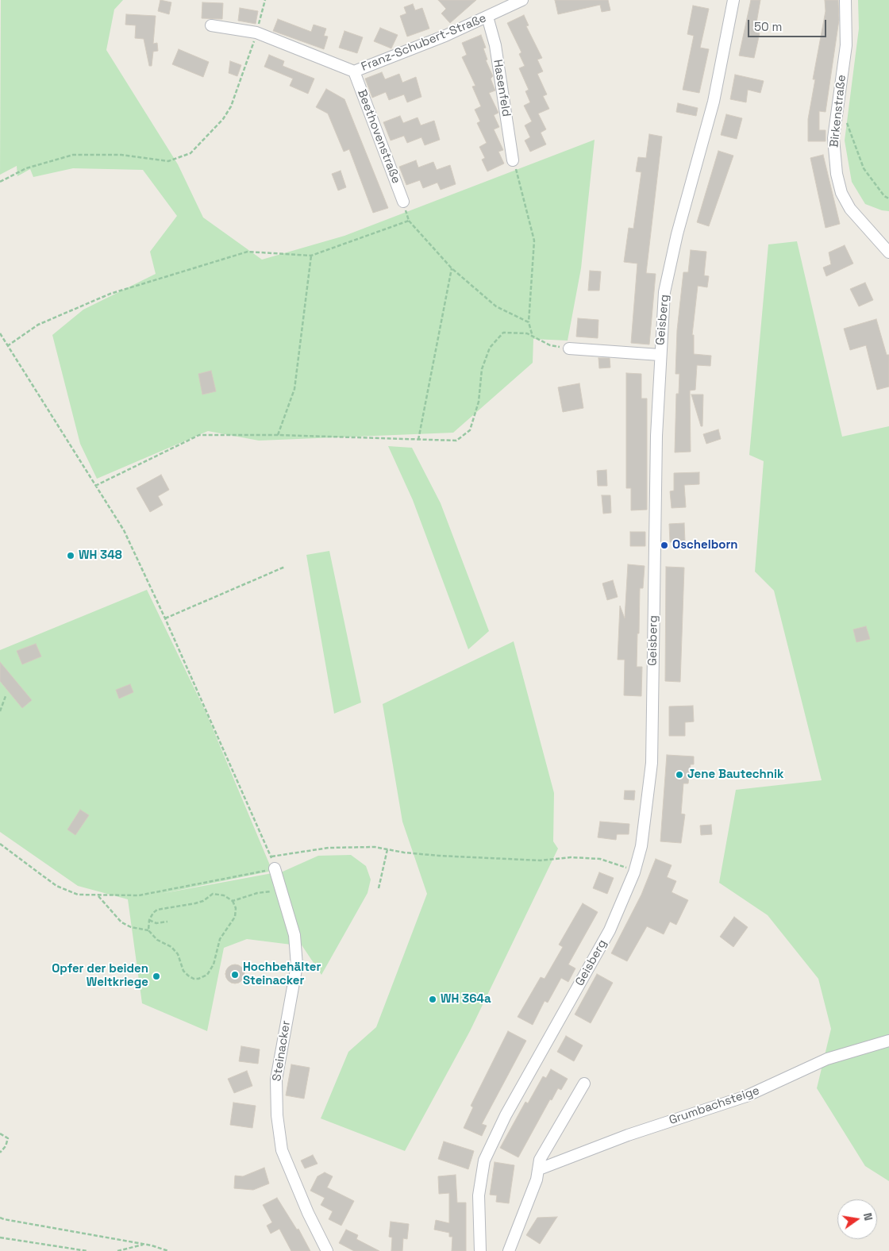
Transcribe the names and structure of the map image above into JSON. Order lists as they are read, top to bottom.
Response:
{
  "streets": {
    "street": [
      "Franz-Schubert-Straße",
      "Hasenfeld",
      "Birkenstraße",
      "Beethovenstraße",
      "Geisberg",
      "Steinacker",
      "Grumbachsteige"
    ]
  },
  "crossings": [
    ["Franz-Schubert-Straße", "Hasenfeld"],
    ["Franz-Schubert-Straße", "Beethovenstraße"]
  ],
  "places": [
    "Oschelborn",
    "WH 348",
    "Jene Bautechnik",
    "Hochbehälter Steinacker",
    "Opfer der beiden Weltkriege",
    "WH 364a"
  ],
  "scale_bar": "50 m",
  "north": "right"
}
